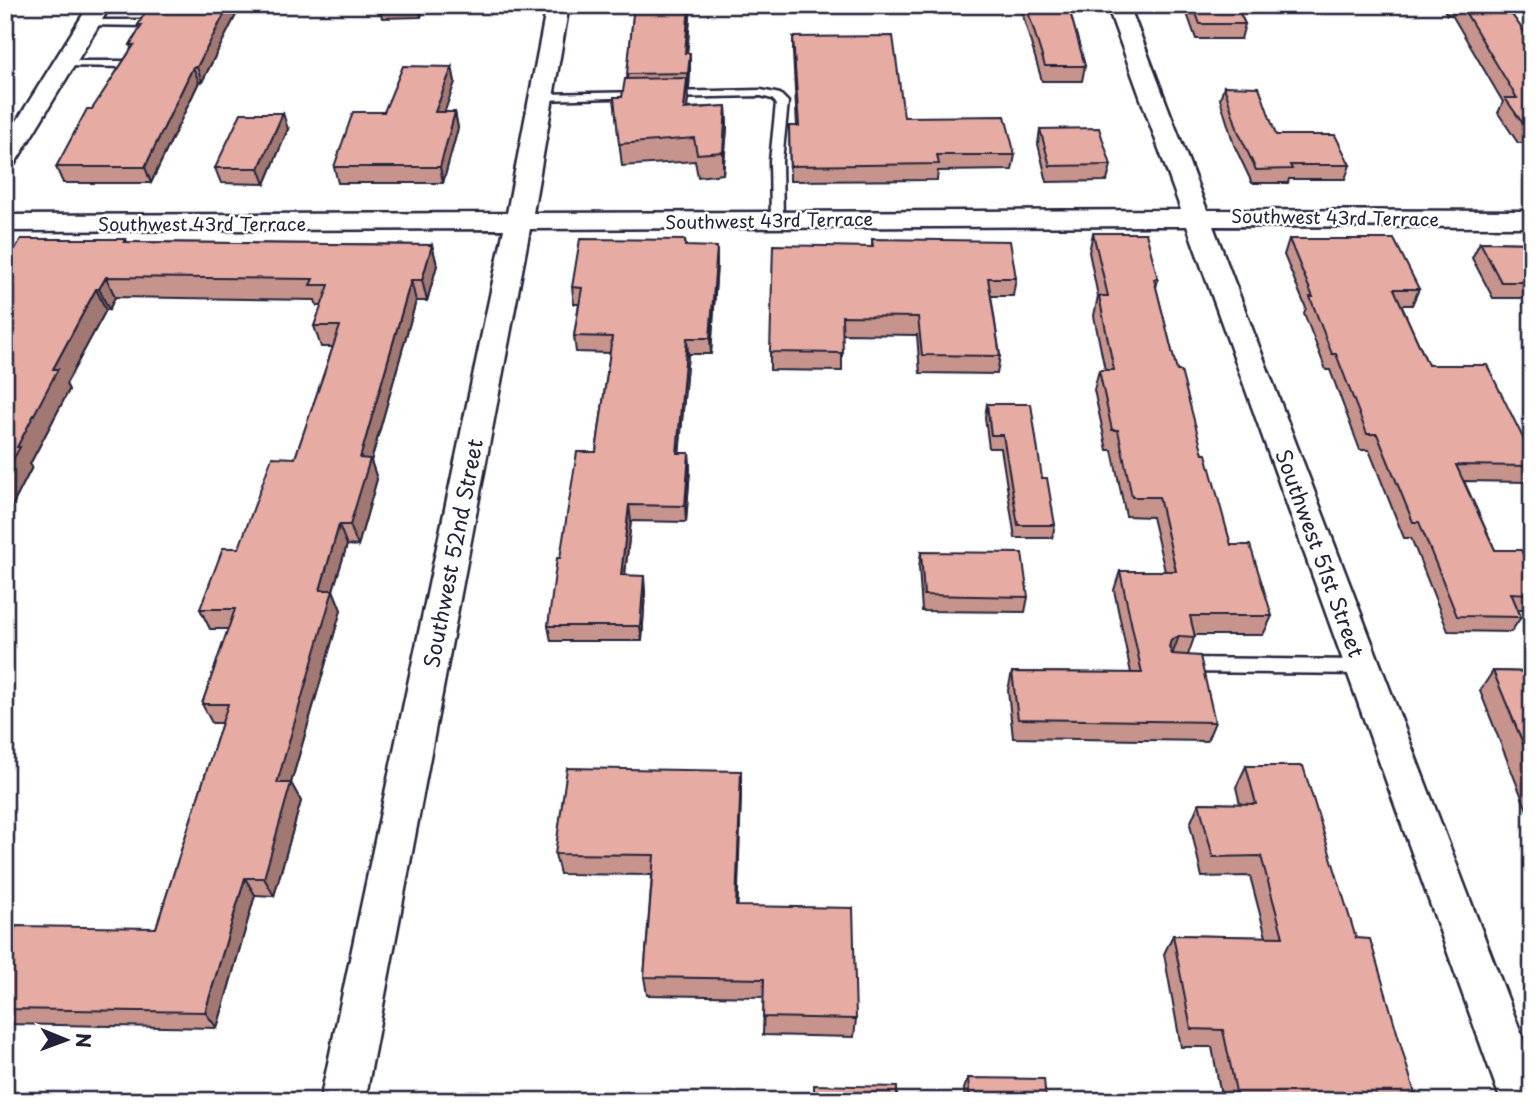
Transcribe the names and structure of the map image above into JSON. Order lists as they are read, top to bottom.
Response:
{
  "streets": {
    "street": ["Southwest 43rd Terrace", "Southwest 52nd Street", "Southwest 51st Street"]
  },
  "crossings": [
    ["Southwest 43rd Terrace", "Southwest 52nd Street"],
    ["Southwest 43rd Terrace", "Southwest 51st Street"]
  ],
  "north": "right"
}
